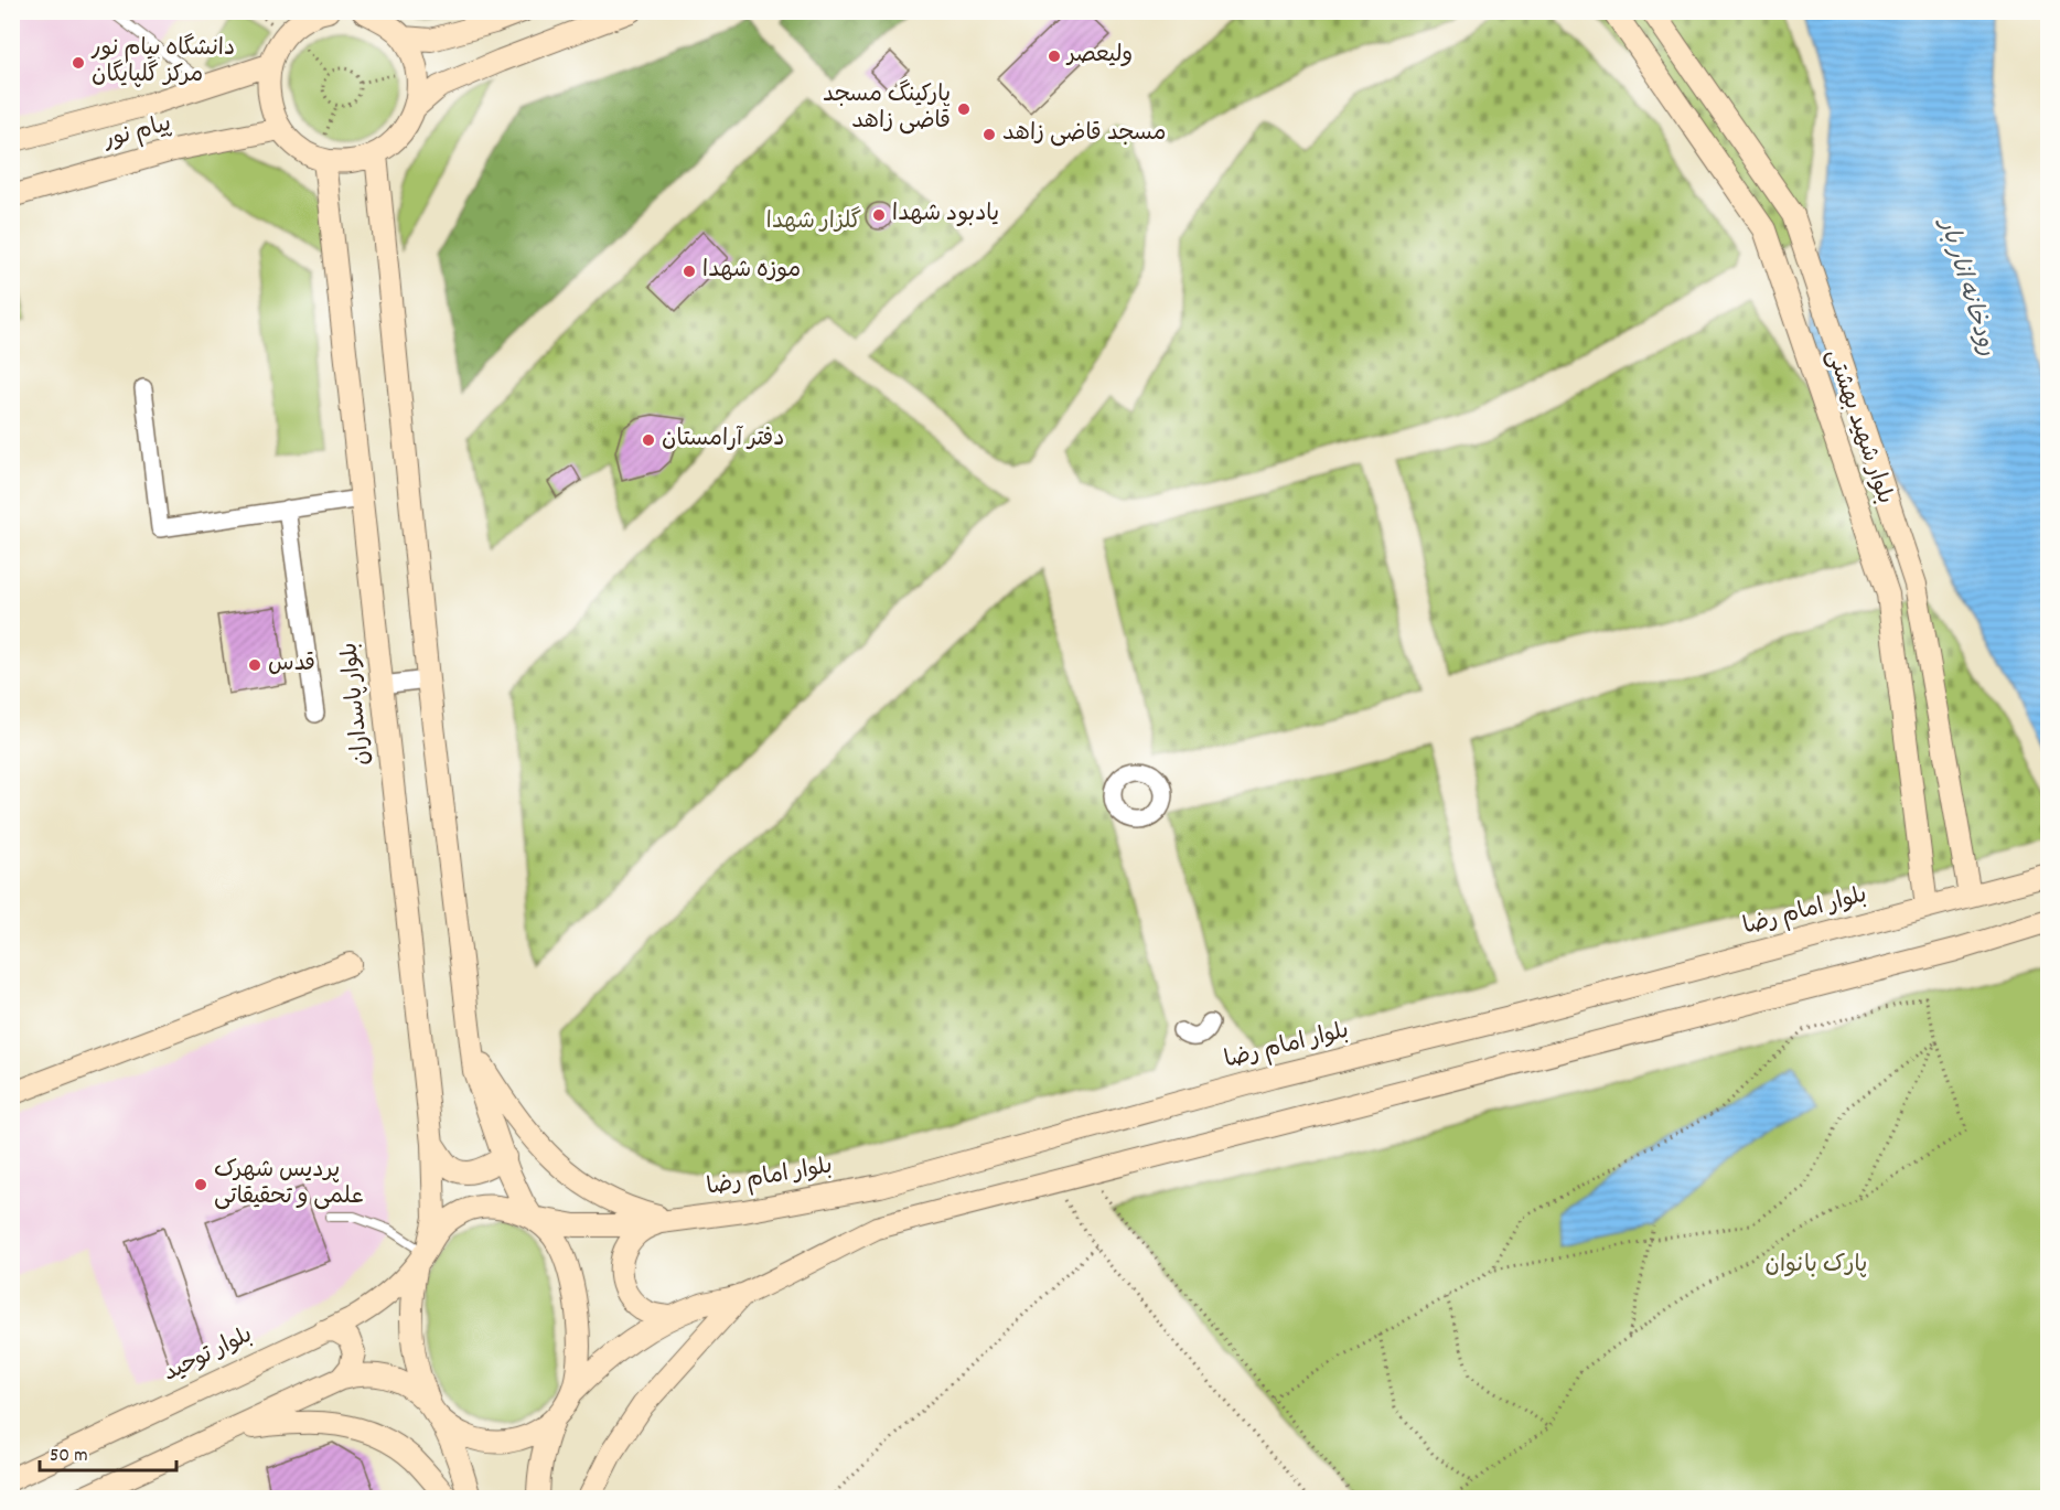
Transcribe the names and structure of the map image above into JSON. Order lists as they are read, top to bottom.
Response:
{
  "streets": {
    "main road": [
      "پیام نور",
      "بلوار شهید بهشتی",
      "بلوار پاسداران",
      "بلوار امام رضا",
      "بلوار توحید"
    ]
  },
  "crossings": [
    ["بلوار شهید بهشتی", "بلوار امام رضا"],
    ["بلوار پاسداران", "بلوار امام رضا"],
    ["بلوار پاسداران", "بلوار توحید"],
    ["بلوار امام رضا", "بلوار توحید"]
  ],
  "water": ["رودخانه انار بار"],
  "parks": ["گلزار شهدا", "پارک بانوان"],
  "places": [
    "ولیعصر",
    "دانشگاه پیام نور مرکز گلپایگان",
    "پارکینگ مسجد قاضی زاهد",
    "مسجد قاضی زاهد",
    "یادبود شهدا",
    "موزه شهدا",
    "دفتر آرامستان",
    "قدس",
    "پردیس شهرک علمی و تحقیقاتی"
  ],
  "scale_bar": "50 m"
}
